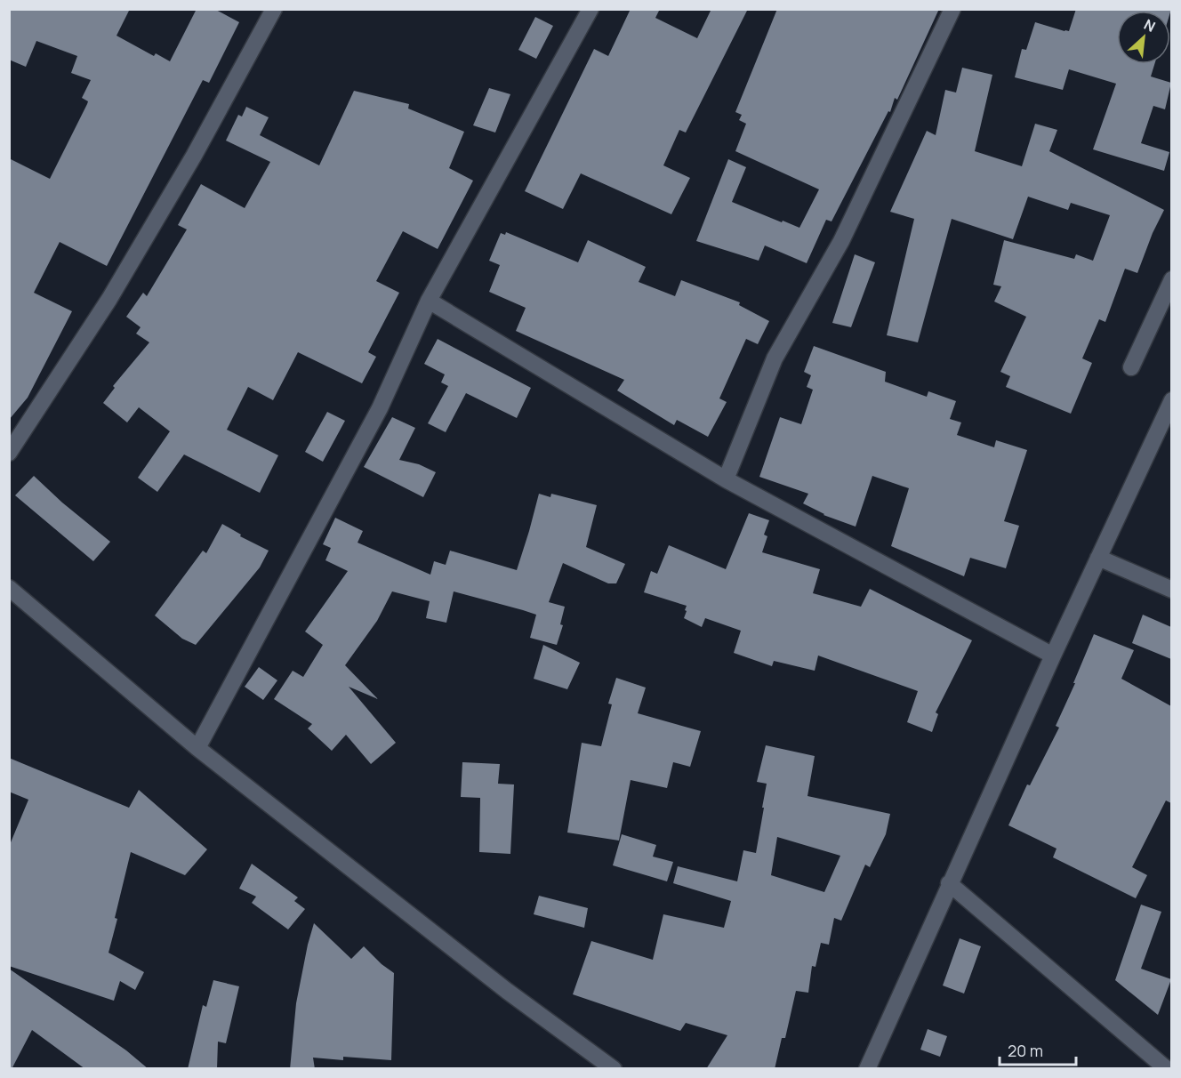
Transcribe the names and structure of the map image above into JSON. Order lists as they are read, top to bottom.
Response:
{
  "scale_bar": "20 m",
  "north": "top right"
}
